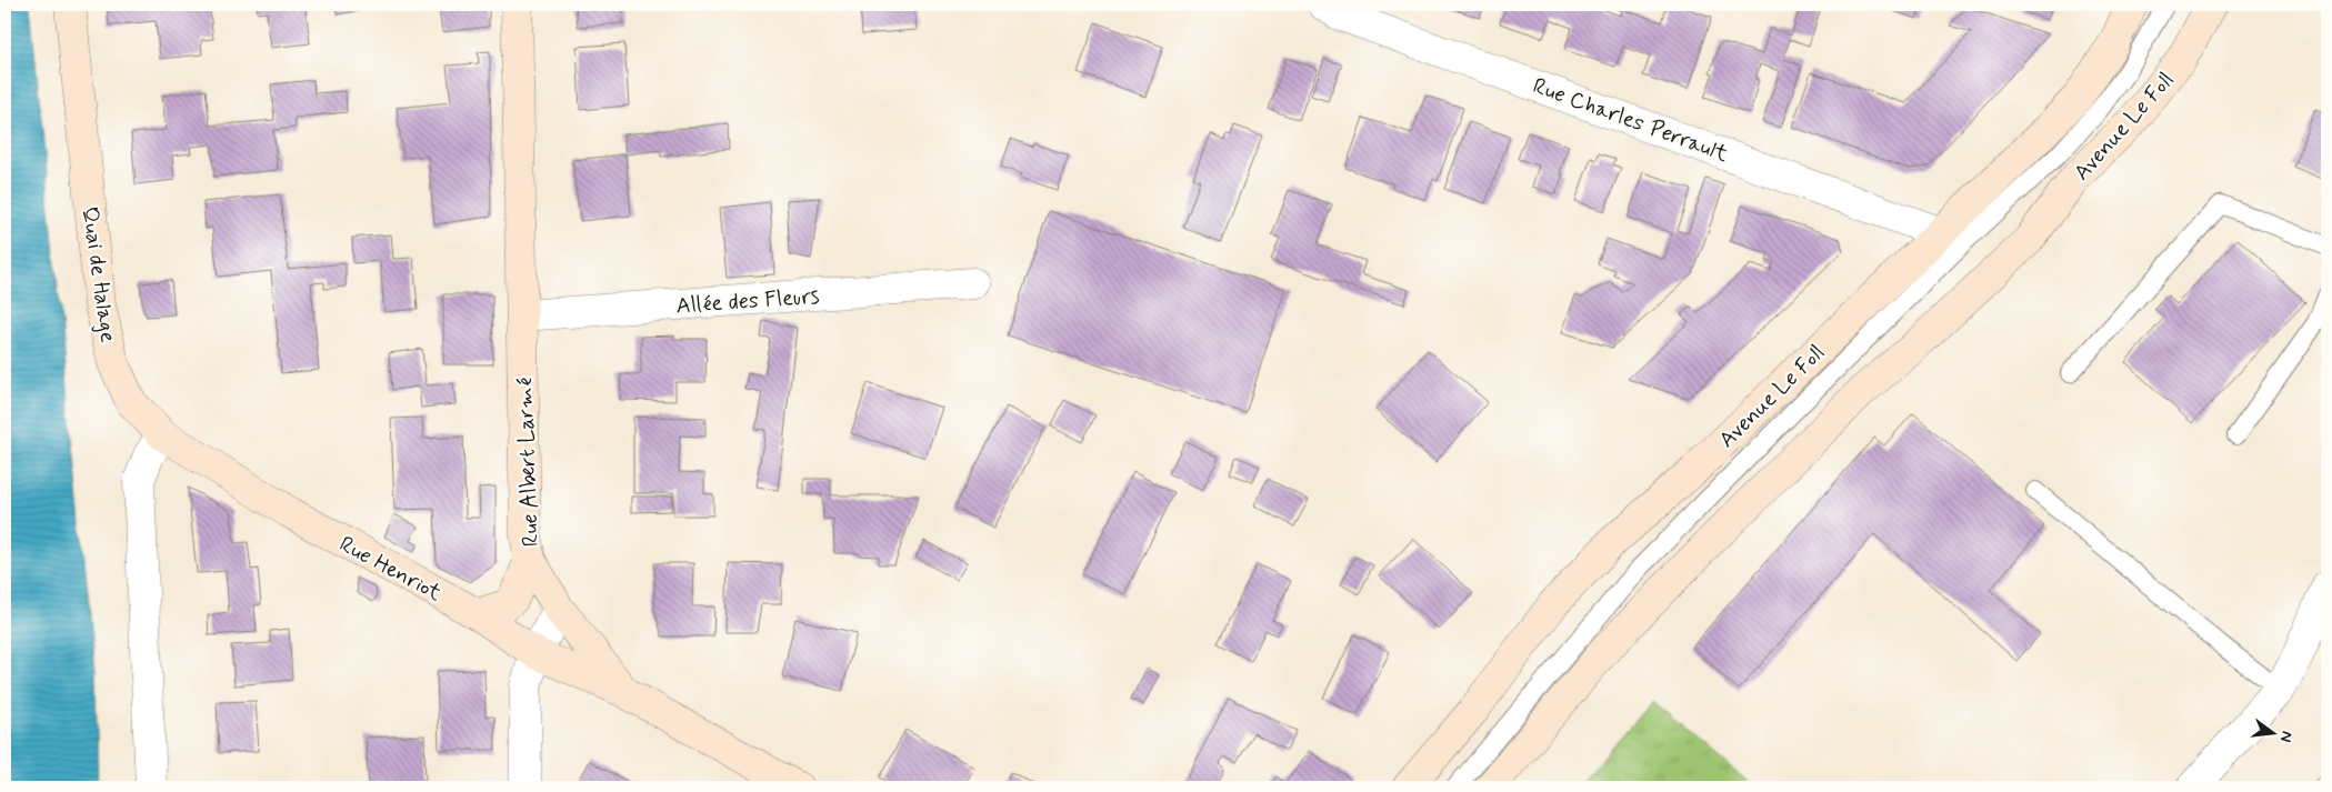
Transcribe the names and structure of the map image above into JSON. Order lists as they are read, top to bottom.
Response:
{
  "streets": {
    "main road": [
      "Avenue Le Foll",
      "Quai de Halage",
      "Rue Albert Larmé",
      "Rue Henriot"
    ],
    "street": ["Rue Charles Perrault", "Allée des Fleurs"]
  },
  "crossings": [
    ["Rue Charles Perrault", "Avenue Le Foll"],
    ["Quai de Halage", "Rue Henriot"],
    ["Allée des Fleurs", "Rue Albert Larmé"],
    ["Rue Albert Larmé", "Rue Henriot"]
  ],
  "north": "right"
}
